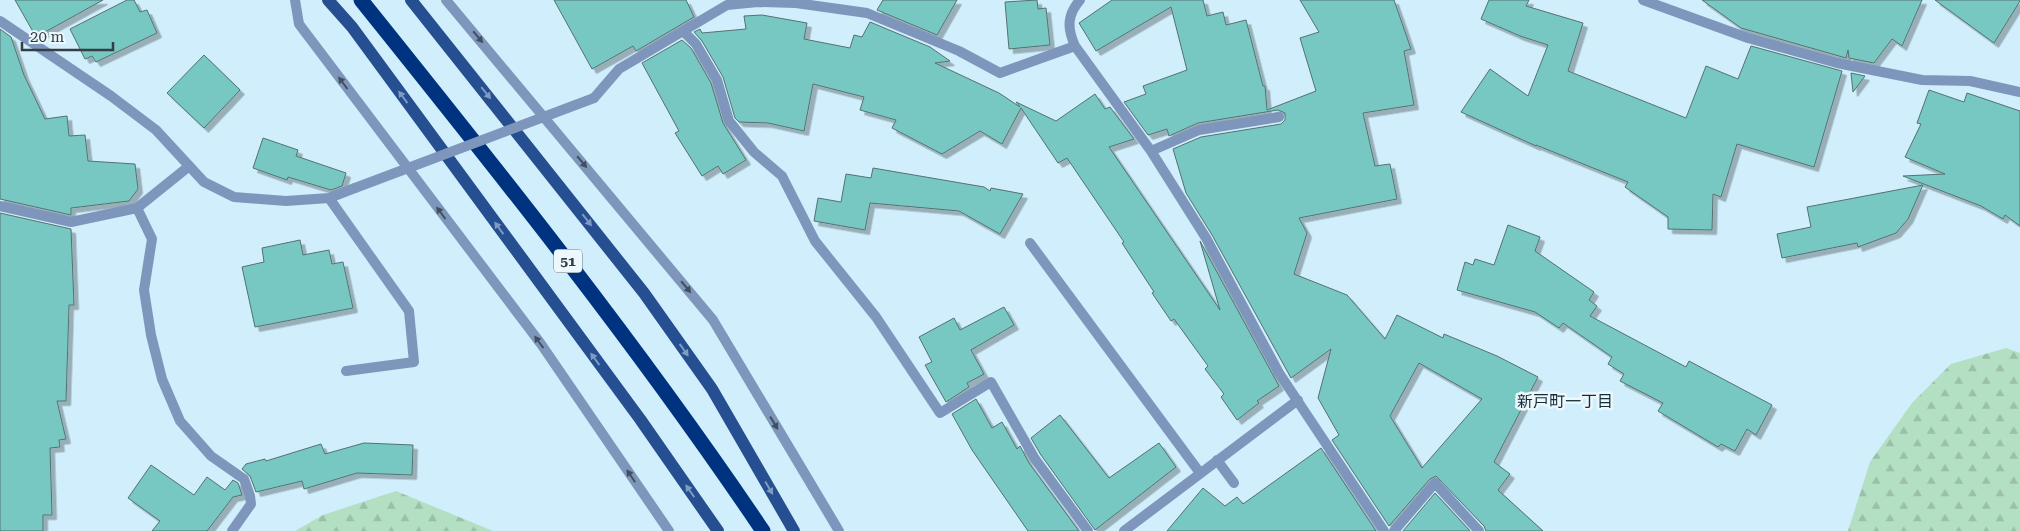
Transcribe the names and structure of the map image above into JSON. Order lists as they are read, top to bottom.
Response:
{
  "streets": {
    "highway": ["51"]
  },
  "districts": ["新戸町一丁目"],
  "scale_bar": "20 m"
}
